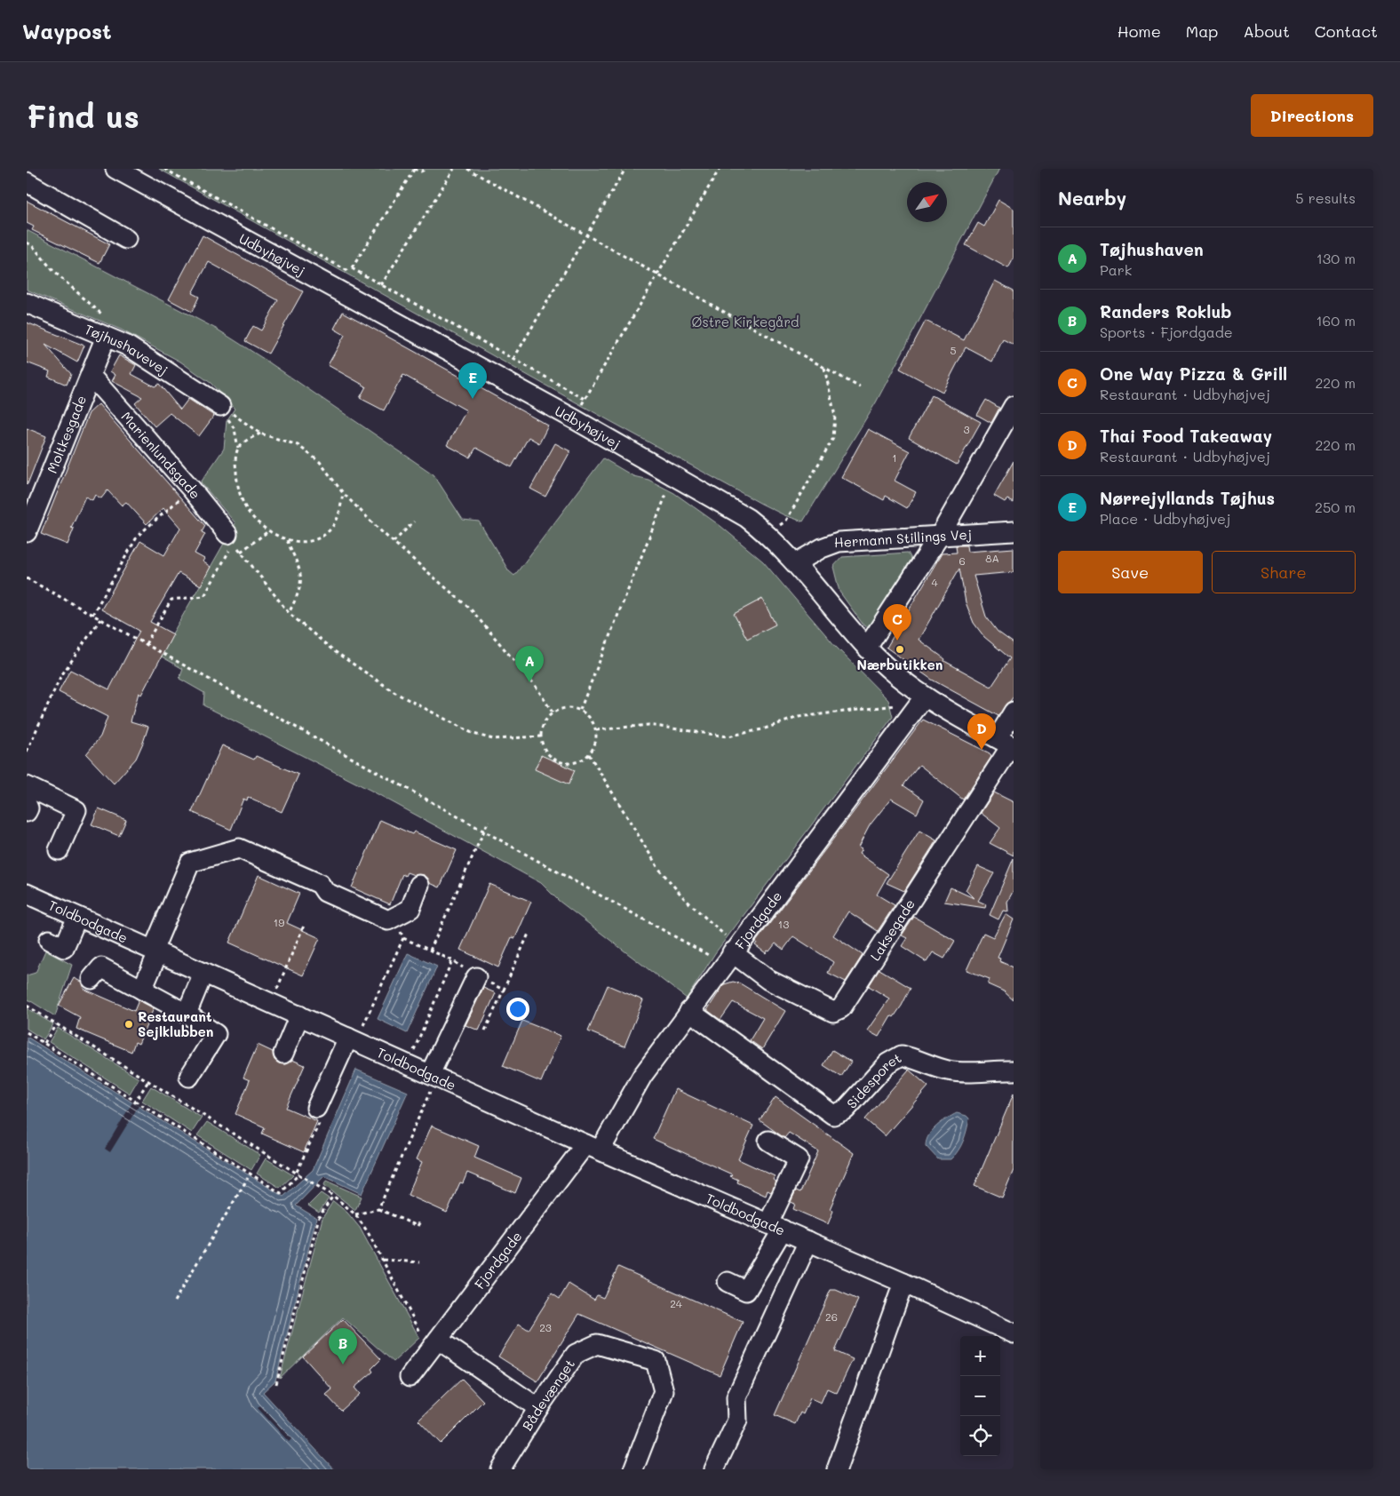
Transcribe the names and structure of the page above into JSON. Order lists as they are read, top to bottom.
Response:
{
  "streets": {
    "street": [
      "Udbyhøjvej",
      "Tøjhushavevej",
      "Moltkesgade",
      "Marienlundsgade",
      "Hermann Stillings Vej",
      "Fjordgade",
      "Toldbodgade",
      "Laksegade",
      "Sidesporet",
      "Bådevænget"
    ]
  },
  "crossings": [
    ["Udbyhøjvej", "Hermann Stillings Vej"],
    ["Udbyhøjvej", "Fjordgade"],
    ["Udbyhøjvej", "Laksegade"],
    ["Tøjhushavevej", "Moltkesgade"],
    ["Moltkesgade", "Marienlundsgade"],
    ["Fjordgade", "Toldbodgade"],
    ["Fjordgade", "Laksegade"],
    ["Fjordgade", "Sidesporet"]
  ],
  "parks": ["Østre Kirkegård"],
  "places": ["Nærbutikken", "Restaurant Sejlklubben"],
  "house_numbers": [
    "5",
    "3",
    "1",
    "8A",
    "6",
    "4",
    "19",
    "13",
    "24",
    "26",
    "23"
  ],
  "north": "top right",
  "page": {
    "header": "Waypost",
    "nav": [
      "Home",
      "Map",
      "About",
      "Contact"
    ],
    "buttons": [
      "Directions",
      ["Save", "Share"]
    ],
    "title": "Find us",
    "heading": ["Nearby", "5 results"],
    "list": [
      {
        "mark": "A",
        "name": "Tøjhushaven",
        "note": "Park",
        "value": "130 m"
      },
      {
        "mark": "B",
        "name": "Randers Roklub",
        "note": "Sports · Fjordgade",
        "value": "160 m"
      },
      {
        "mark": "C",
        "name": "One Way Pizza & Grill",
        "note": "Restaurant · Udbyhøjvej",
        "value": "220 m"
      },
      {
        "mark": "D",
        "name": "Thai Food Takeaway",
        "note": "Restaurant · Udbyhøjvej",
        "value": "220 m"
      },
      {
        "mark": "E",
        "name": "Nørrejyllands Tøjhus",
        "note": "Place · Udbyhøjvej",
        "value": "250 m"
      }
    ],
    "pins": [
      "E",
      "C",
      "A",
      "D",
      "B"
    ],
    "map_buttons": ["+", "−"]
  }
}
